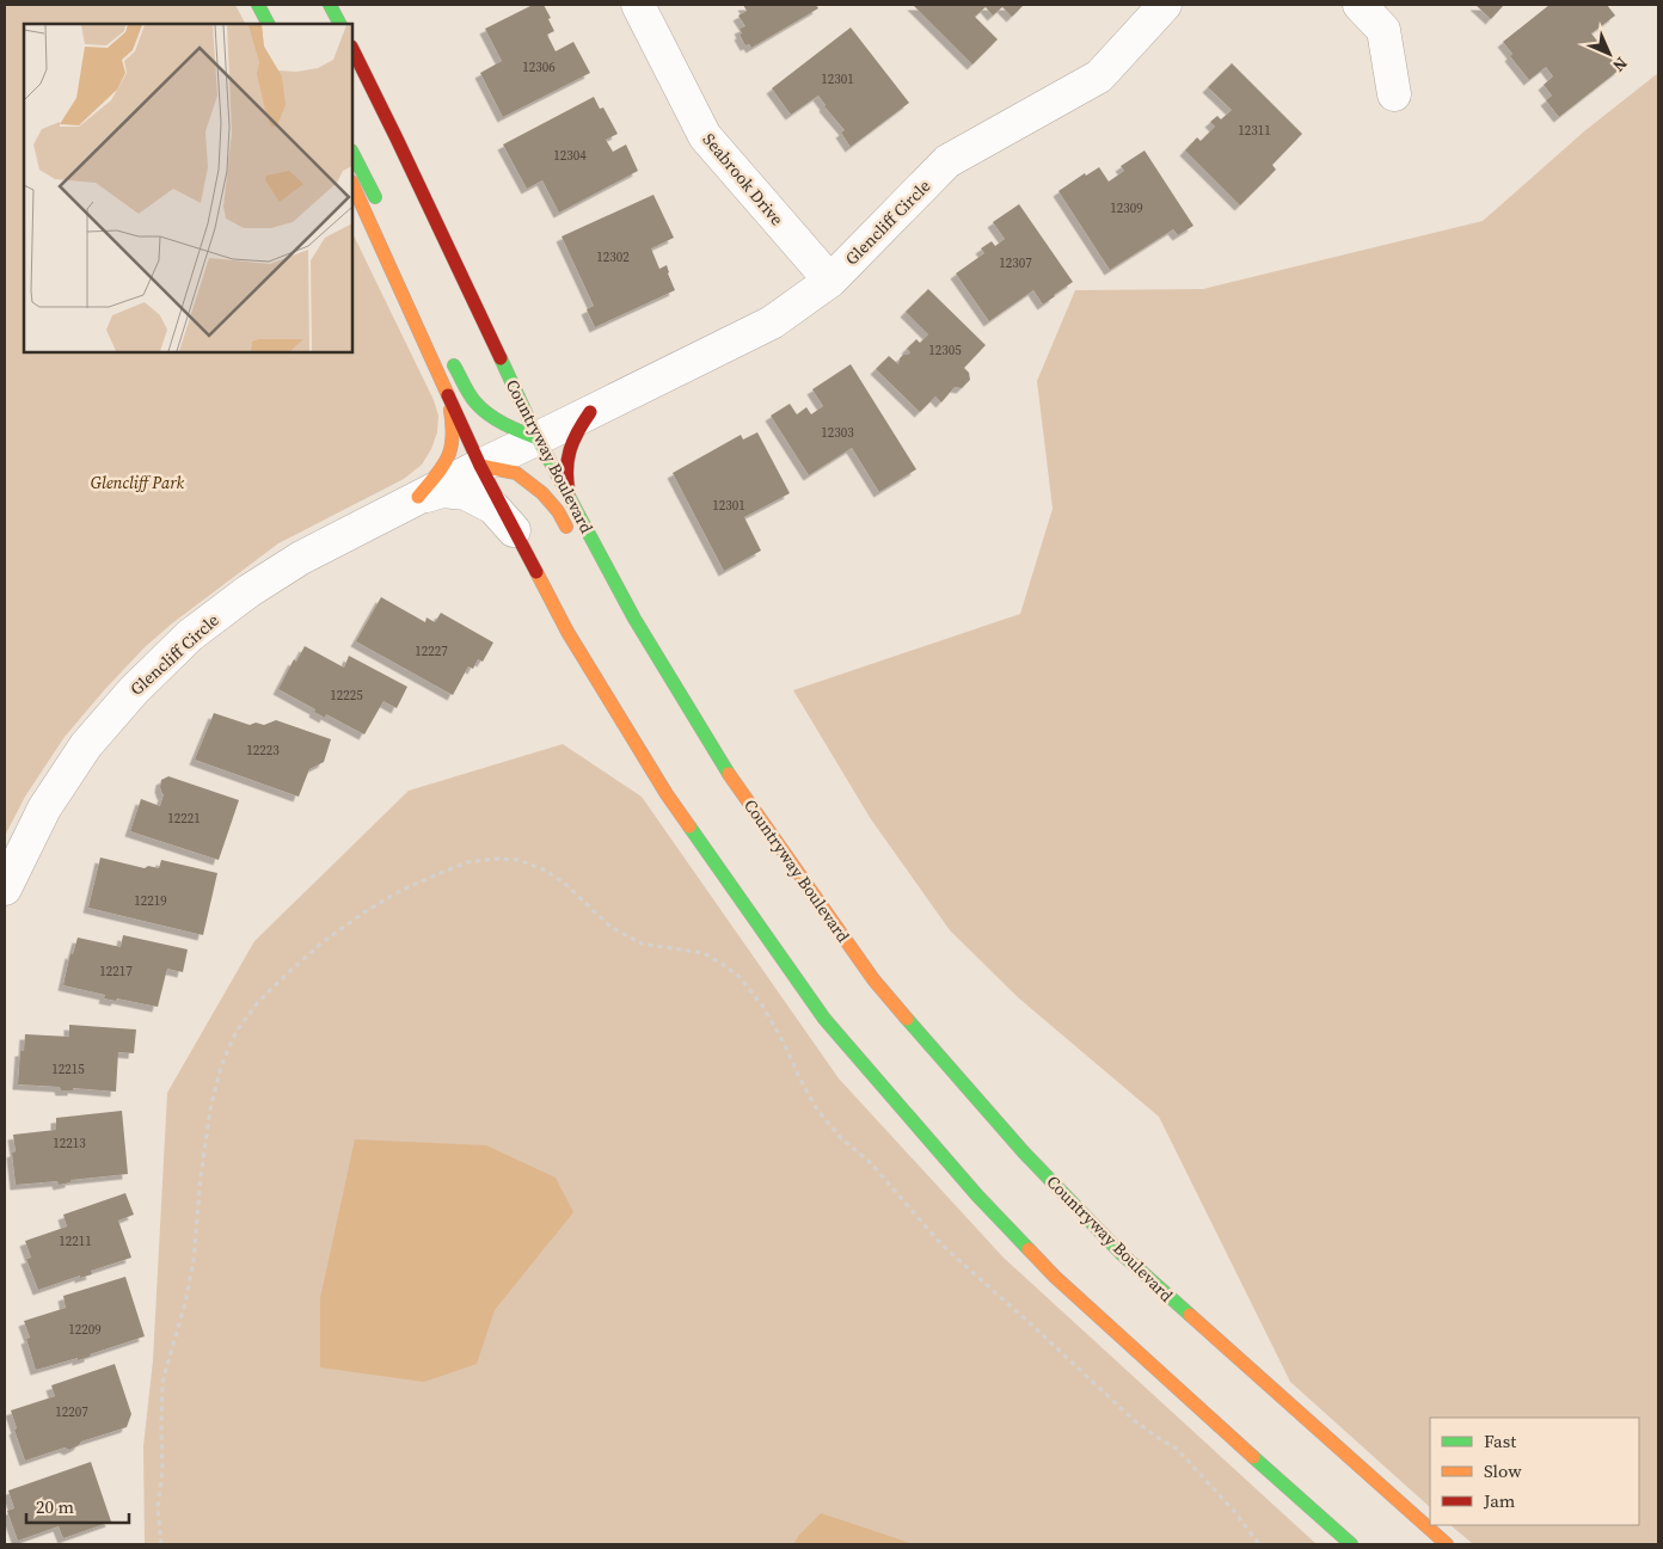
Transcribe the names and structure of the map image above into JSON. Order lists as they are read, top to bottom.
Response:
{
  "streets": {
    "street": ["Seabrook Drive", "Glencliff Circle", "Countryway Boulevard"]
  },
  "crossings": [
    ["Seabrook Drive", "Glencliff Circle"],
    ["Glencliff Circle", "Countryway Boulevard"]
  ],
  "parks": ["Glencliff Park"],
  "house_numbers": [
    "12306",
    "12301",
    "12311",
    "12304",
    "12309",
    "12302",
    "12307",
    "12305",
    "12303",
    "12301",
    "12227",
    "12225",
    "12223",
    "12221",
    "12219",
    "12217",
    "12215",
    "12213",
    "12211",
    "12209",
    "12207"
  ],
  "legend": ["Fast", "Slow", "Jam"],
  "scale_bar": "20 m",
  "north": "bottom right"
}
